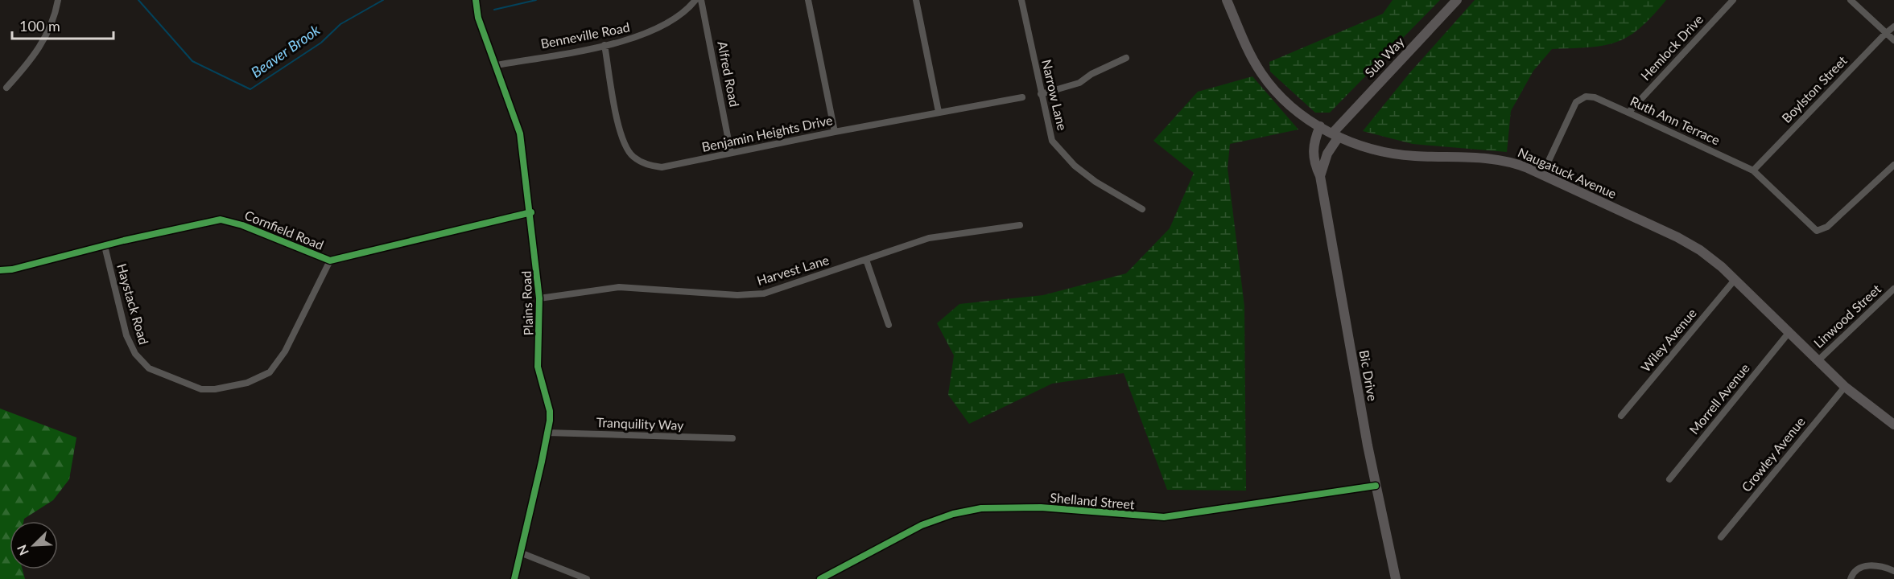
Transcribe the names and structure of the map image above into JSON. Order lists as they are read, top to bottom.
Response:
{
  "streets": {
    "main road": ["Sub Way", "Naugatuck Avenue", "Bic Drive"],
    "street": [
      "Benneville Road",
      "Hemlock Drive",
      "Alfred Road",
      "Boylston Street",
      "Narrow Lane",
      "Ruth Ann Terrace",
      "Benjamin Heights Drive",
      "Cornfield Road",
      "Harvest Lane",
      "Plains Road",
      "Haystack Road",
      "Linwood Street",
      "Wiley Avenue",
      "Morrell Avenue",
      "Tranquility Way",
      "Crowley Avenue",
      "Shelland Street"
    ]
  },
  "crossings": [
    ["Benneville Road", "Benjamin Heights Drive"],
    ["Benneville Road", "Plains Road"],
    ["Hemlock Drive", "Ruth Ann Terrace"],
    ["Sub Way", "Naugatuck Avenue"],
    ["Sub Way", "Bic Drive"],
    ["Alfred Road", "Benjamin Heights Drive"],
    ["Boylston Street", "Ruth Ann Terrace"],
    ["Ruth Ann Terrace", "Naugatuck Avenue"],
    ["Naugatuck Avenue", "Linwood Street"],
    ["Naugatuck Avenue", "Wiley Avenue"],
    ["Naugatuck Avenue", "Bic Drive"],
    ["Naugatuck Avenue", "Morrell Avenue"],
    ["Naugatuck Avenue", "Crowley Avenue"],
    ["Cornfield Road", "Plains Road"],
    ["Cornfield Road", "Haystack Road"],
    ["Harvest Lane", "Plains Road"],
    ["Plains Road", "Tranquility Way"],
    ["Bic Drive", "Shelland Street"]
  ],
  "water": ["Beaver Brook"],
  "scale_bar": "100 m",
  "north": "bottom left"
}
